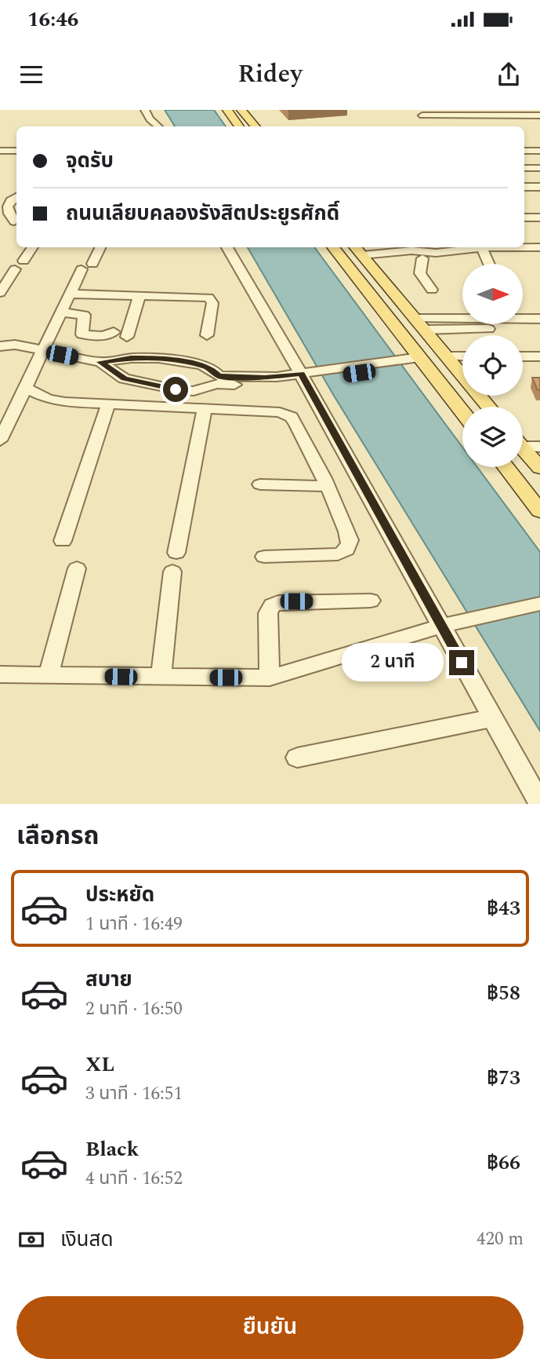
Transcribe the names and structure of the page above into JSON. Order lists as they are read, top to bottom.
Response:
{
  "north": "right",
  "page": {
    "status": "16:46",
    "header": "Ridey",
    "banner": ["จุดรับ", "ถนนเลียบคลองรังสิตประยูรศักดิ์"],
    "bubble": "2 นาที",
    "heading": "เลือกรถ",
    "list": [
      {
        "name": "ประหยัด",
        "note": "1 นาที · 16:49",
        "value": "฿43"
      },
      {
        "name": "สบาย",
        "note": "2 นาที · 16:50",
        "value": "฿58"
      },
      {
        "name": "XL",
        "note": "3 นาที · 16:51",
        "value": "฿73"
      },
      {
        "name": "Black",
        "note": "4 นาที · 16:52",
        "value": "฿66"
      }
    ],
    "pay": ["เงินสด", "420 m"],
    "buttons": "ยืนยัน"
  }
}
